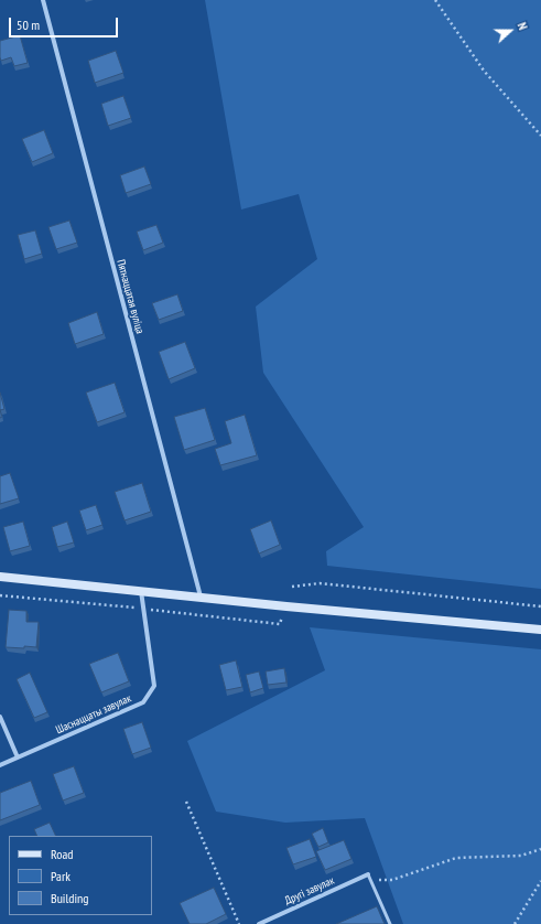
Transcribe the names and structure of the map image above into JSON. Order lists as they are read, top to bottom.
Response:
{
  "streets": {
    "street": ["Пятнаццатая вуліца", "Шаснаццаты завулак", "Другі завулак"]
  },
  "legend": ["Road", "Park", "Building"],
  "scale_bar": "50 m",
  "north": "right"
}
